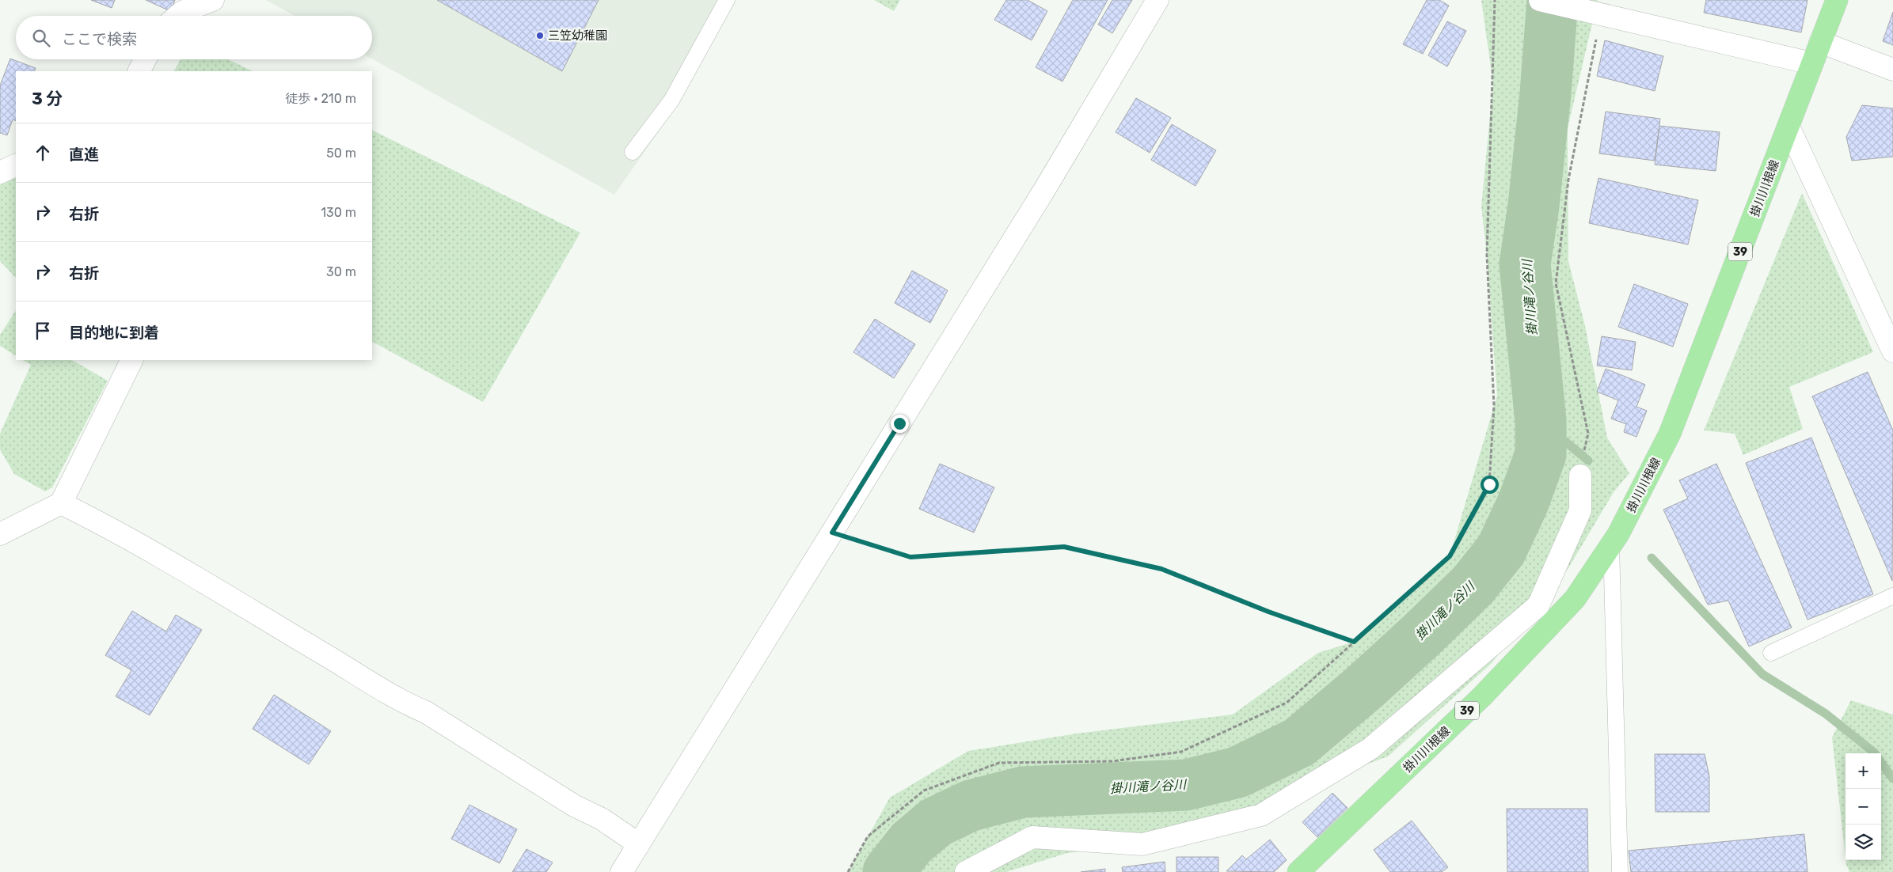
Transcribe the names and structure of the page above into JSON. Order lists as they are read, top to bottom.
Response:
{
  "streets": {
    "main road": ["掛川川根線", "39"]
  },
  "water": ["掛川滝ノ谷川"],
  "places": ["三笠幼稚園"],
  "page": {
    "search": "ここで検索",
    "heading": ["3 分", "徒歩 · 210 m"],
    "list": [
      ["直進", "50 m"],
      ["右折", "130 m"],
      ["右折", "30 m"],
      "目的地に到着"
    ],
    "map_buttons": ["+", "−"]
  }
}
